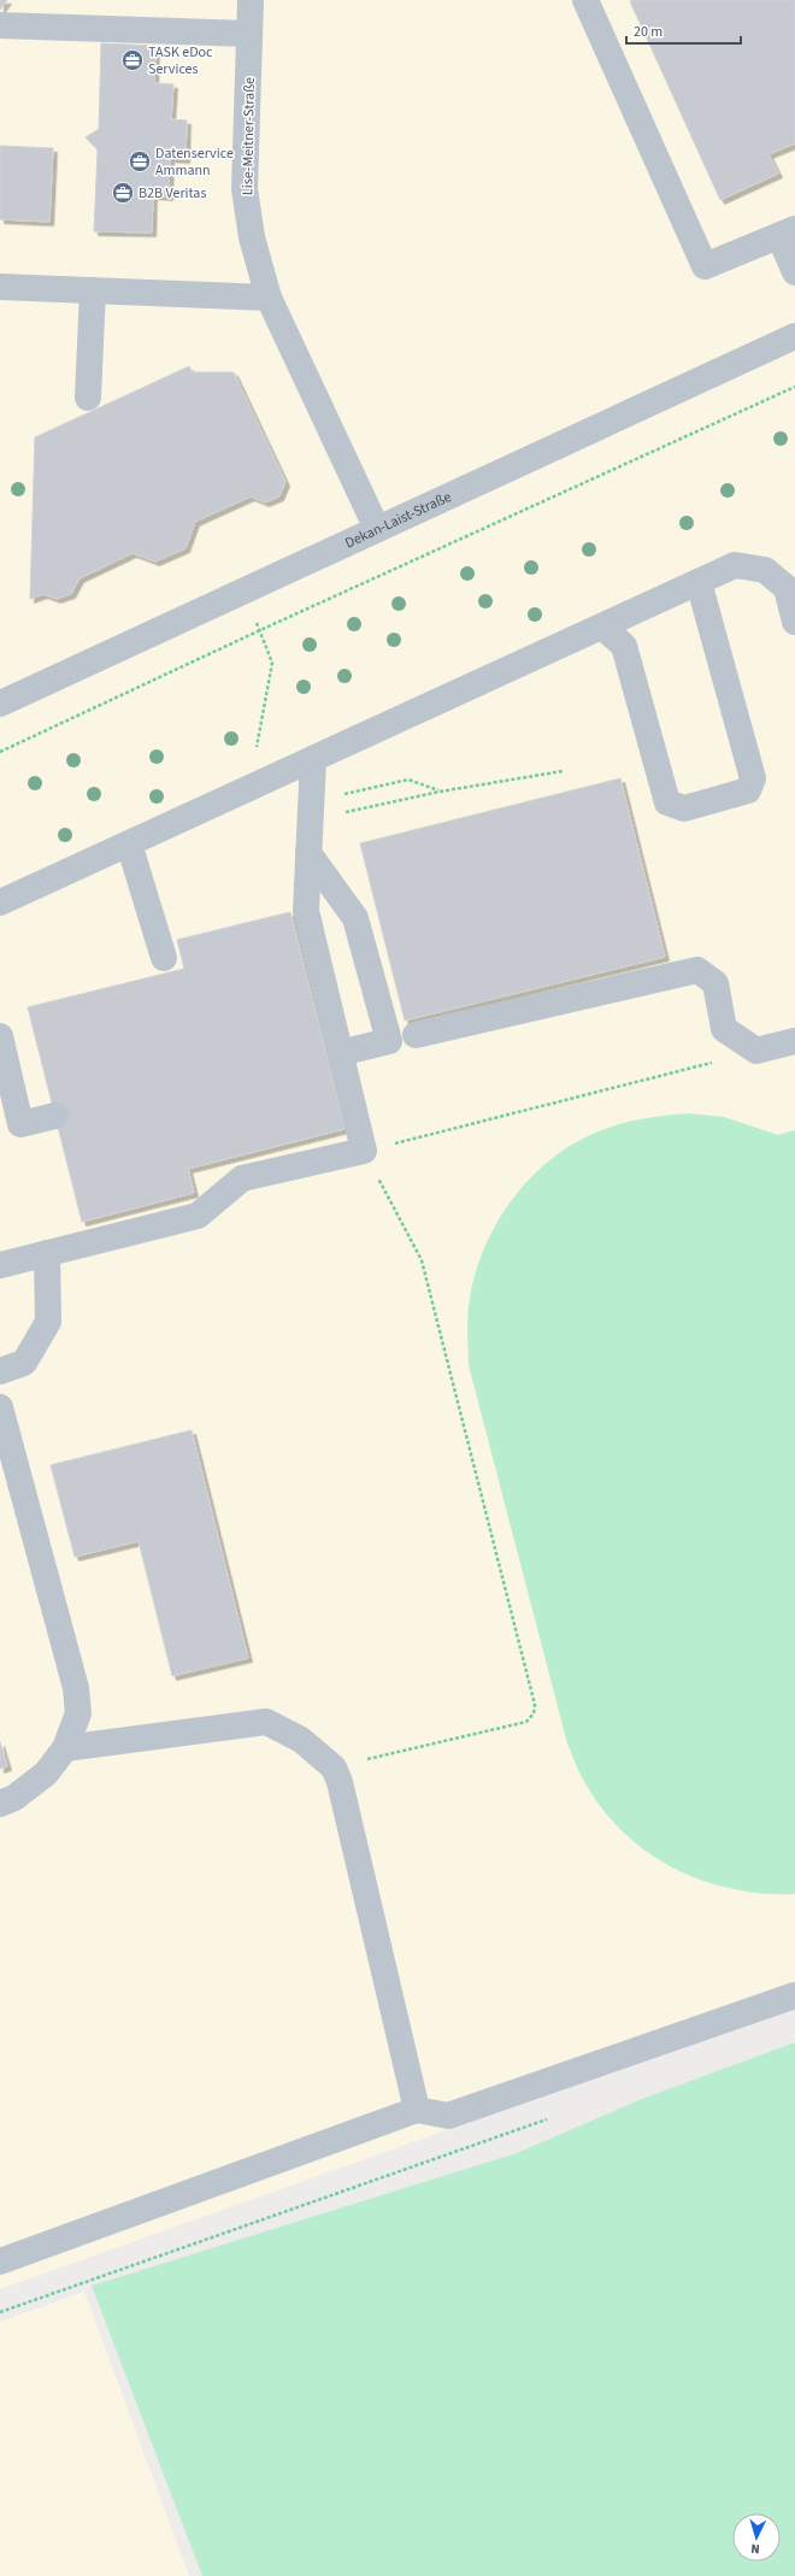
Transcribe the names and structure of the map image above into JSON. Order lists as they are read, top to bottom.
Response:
{
  "streets": {
    "street": ["Lise-Meitner-Straße", "Dekan-Laist-Straße"]
  },
  "crossings": [
    ["Lise-Meitner-Straße", "Dekan-Laist-Straße"]
  ],
  "places": {
    "office": ["TASK eDoc Services", "Datenservice Ammann", "B2B Veritas"]
  },
  "scale_bar": "20 m",
  "north": "bottom"
}
